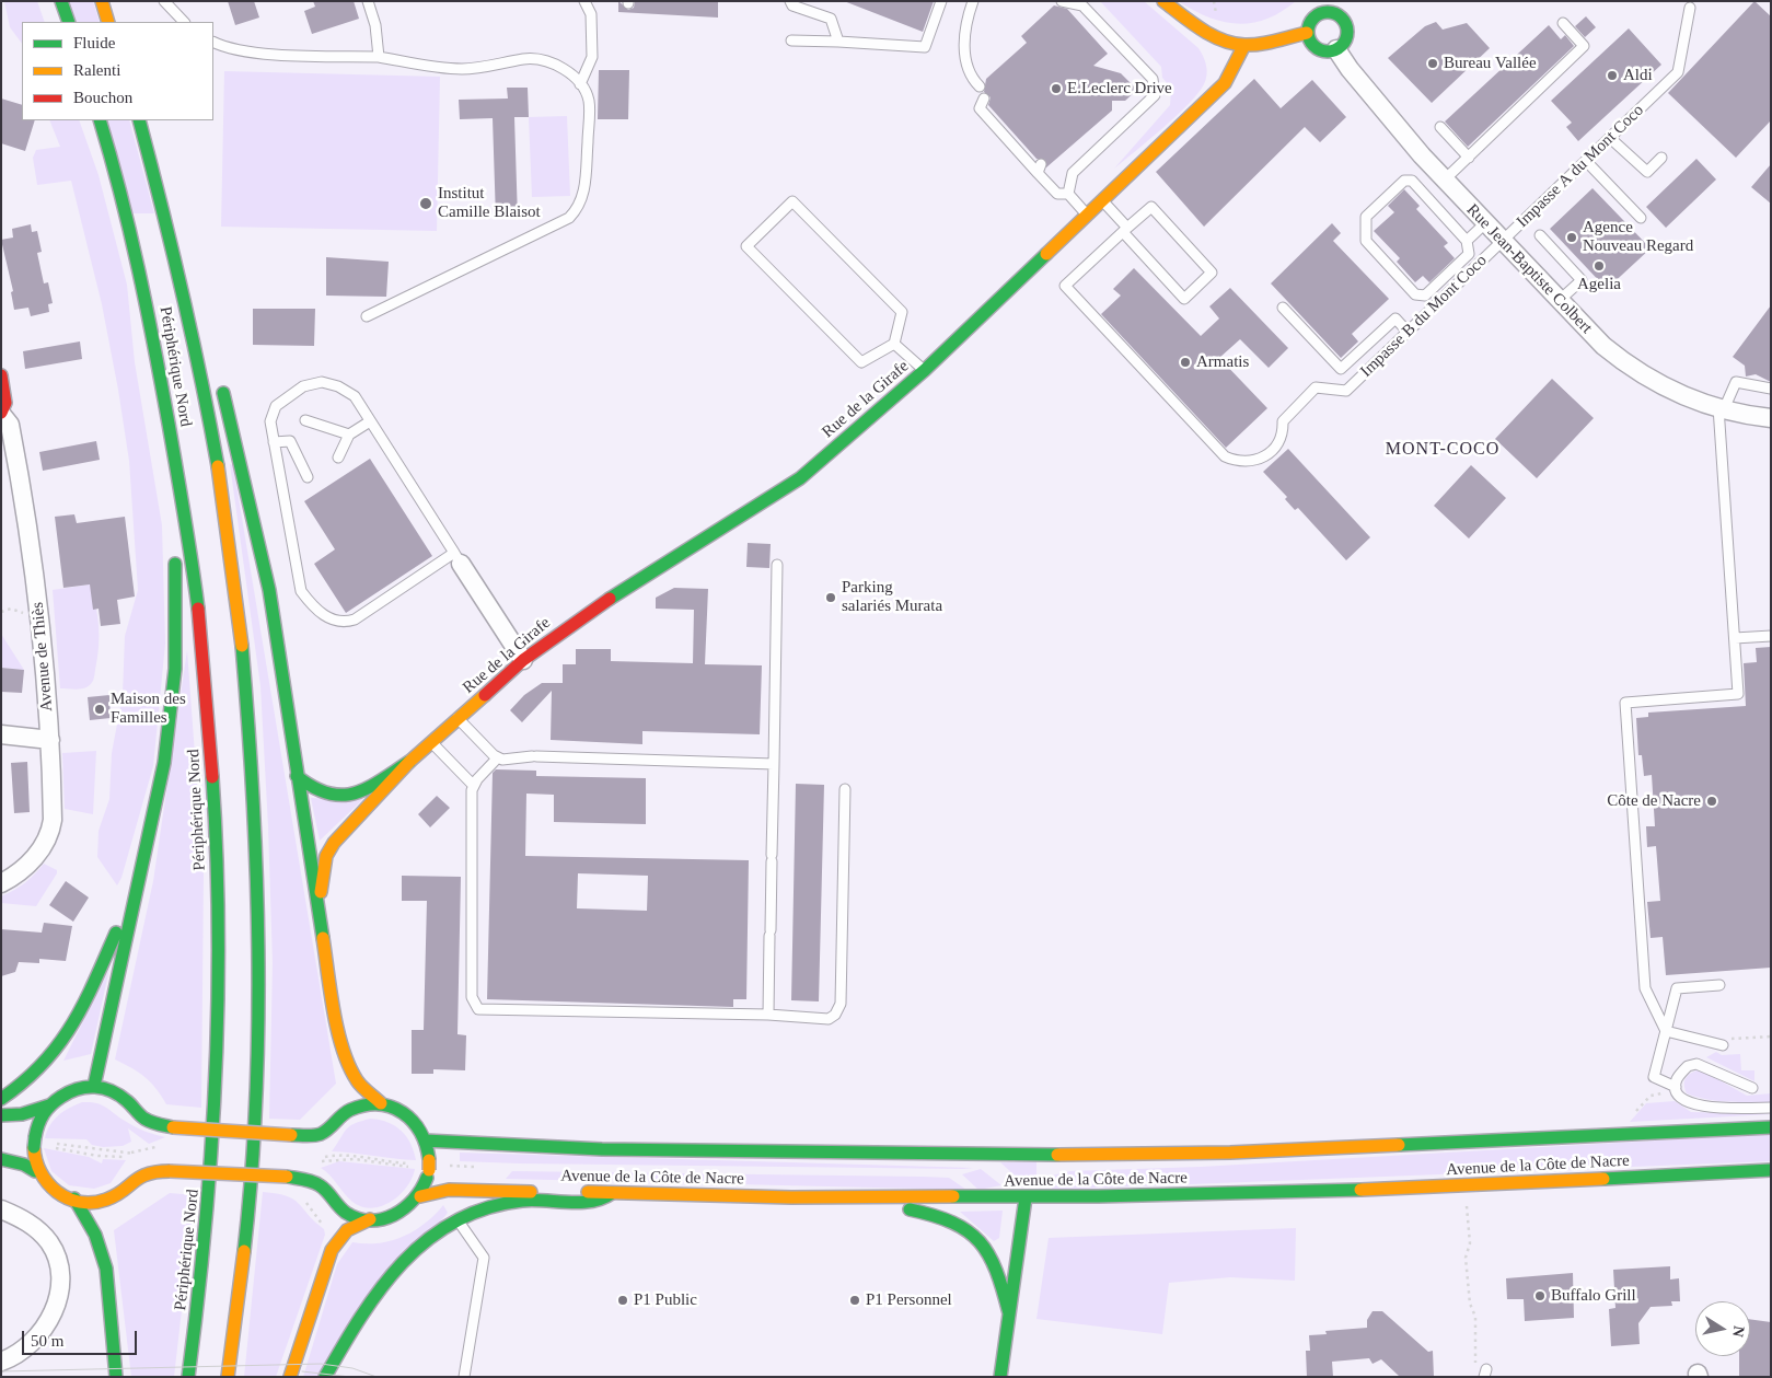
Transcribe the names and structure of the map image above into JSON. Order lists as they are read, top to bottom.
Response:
{
  "streets": {
    "main road": ["Périphérique Nord", "Rue de la Girafe", "Avenue de la Côte de Nacre"],
    "street": ["Rue Jean-Baptiste Colbert", "Avenue de Thiès"],
    "lane": ["Impasse A du Mont Coco", "Impasse B du Mont Coco"]
  },
  "crossings": [
    ["Impasse A du Mont Coco", "Rue Jean-Baptiste Colbert"],
    ["Impasse A du Mont Coco", "Impasse B du Mont Coco"],
    ["Rue Jean-Baptiste Colbert", "Impasse B du Mont Coco"]
  ],
  "districts": ["MONT-COCO"],
  "places": [
    "Bureau Vallée",
    "Aldi",
    "E.Leclerc Drive",
    "Institut Camille Blaisot",
    "Agence Nouveau Regard",
    "Agelia",
    "Armatis",
    "Parking salariés Murata",
    "Maison des Familles",
    "Côte de Nacre",
    "Buffalo Grill",
    "P1 Public",
    "P1 Personnel"
  ],
  "legend": ["Fluide", "Ralenti", "Bouchon"],
  "scale_bar": "50 m",
  "north": "right"
}
